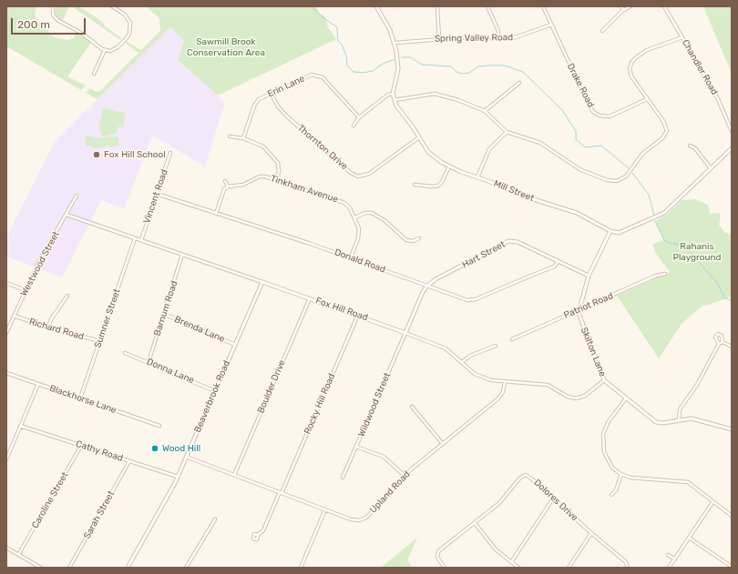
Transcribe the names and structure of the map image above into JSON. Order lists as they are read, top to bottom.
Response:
{
  "streets": {
    "street": [
      "Spring Valley Road",
      "Chandler Road",
      "Drake Road",
      "Erin Lane",
      "Thornton Drive",
      "Tinkham Avenue",
      "Mill Street",
      "Vincent Road",
      "Hart Street",
      "Donald Road",
      "Westwood Street",
      "Patriot Road",
      "Barnum Road",
      "Fox Hill Road",
      "Sumner Street",
      "Richard Road",
      "Brenda Lane",
      "Skilton Lane",
      "Donna Lane",
      "Boulder Drive",
      "Beaverbrook Road",
      "Blackhorse Lane",
      "Rocky Hill Road",
      "Wildwood Street",
      "Cathy Road",
      "Upland Road",
      "Caroline Street",
      "Dolores Drive",
      "Sarah Street"
    ]
  },
  "crossings": [
    ["Spring Valley Road", "Drake Road"],
    ["Spring Valley Road", "Mill Street"],
    ["Erin Lane", "Thornton Drive"],
    ["Thornton Drive", "Mill Street"],
    ["Tinkham Avenue", "Donald Road"],
    ["Mill Street", "Skilton Lane"],
    ["Vincent Road", "Donald Road"],
    ["Vincent Road", "Fox Hill Road"],
    ["Hart Street", "Donald Road"],
    ["Hart Street", "Fox Hill Road"],
    ["Hart Street", "Skilton Lane"],
    ["Hart Street", "Wildwood Street"],
    ["Westwood Street", "Fox Hill Road"],
    ["Westwood Street", "Richard Road"],
    ["Patriot Road", "Skilton Lane"],
    ["Barnum Road", "Fox Hill Road"],
    ["Barnum Road", "Brenda Lane"],
    ["Barnum Road", "Donna Lane"],
    ["Fox Hill Road", "Sumner Street"],
    ["Fox Hill Road", "Skilton Lane"],
    ["Fox Hill Road", "Boulder Drive"],
    ["Fox Hill Road", "Beaverbrook Road"],
    ["Fox Hill Road", "Rocky Hill Road"],
    ["Fox Hill Road", "Wildwood Street"],
    ["Fox Hill Road", "Upland Road"],
    ["Sumner Street", "Richard Road"],
    ["Sumner Street", "Blackhorse Lane"],
    ["Brenda Lane", "Beaverbrook Road"],
    ["Donna Lane", "Beaverbrook Road"],
    ["Boulder Drive", "Upland Road"],
    ["Beaverbrook Road", "Cathy Road"],
    ["Beaverbrook Road", "Upland Road"],
    ["Rocky Hill Road", "Upland Road"],
    ["Cathy Road", "Caroline Street"],
    ["Cathy Road", "Sarah Street"]
  ],
  "parks": ["Sawmill Brook Conservation Area", "Rahanis Playground"],
  "places": ["Fox Hill School", "Wood Hill"],
  "scale_bar": "200 m"
}
